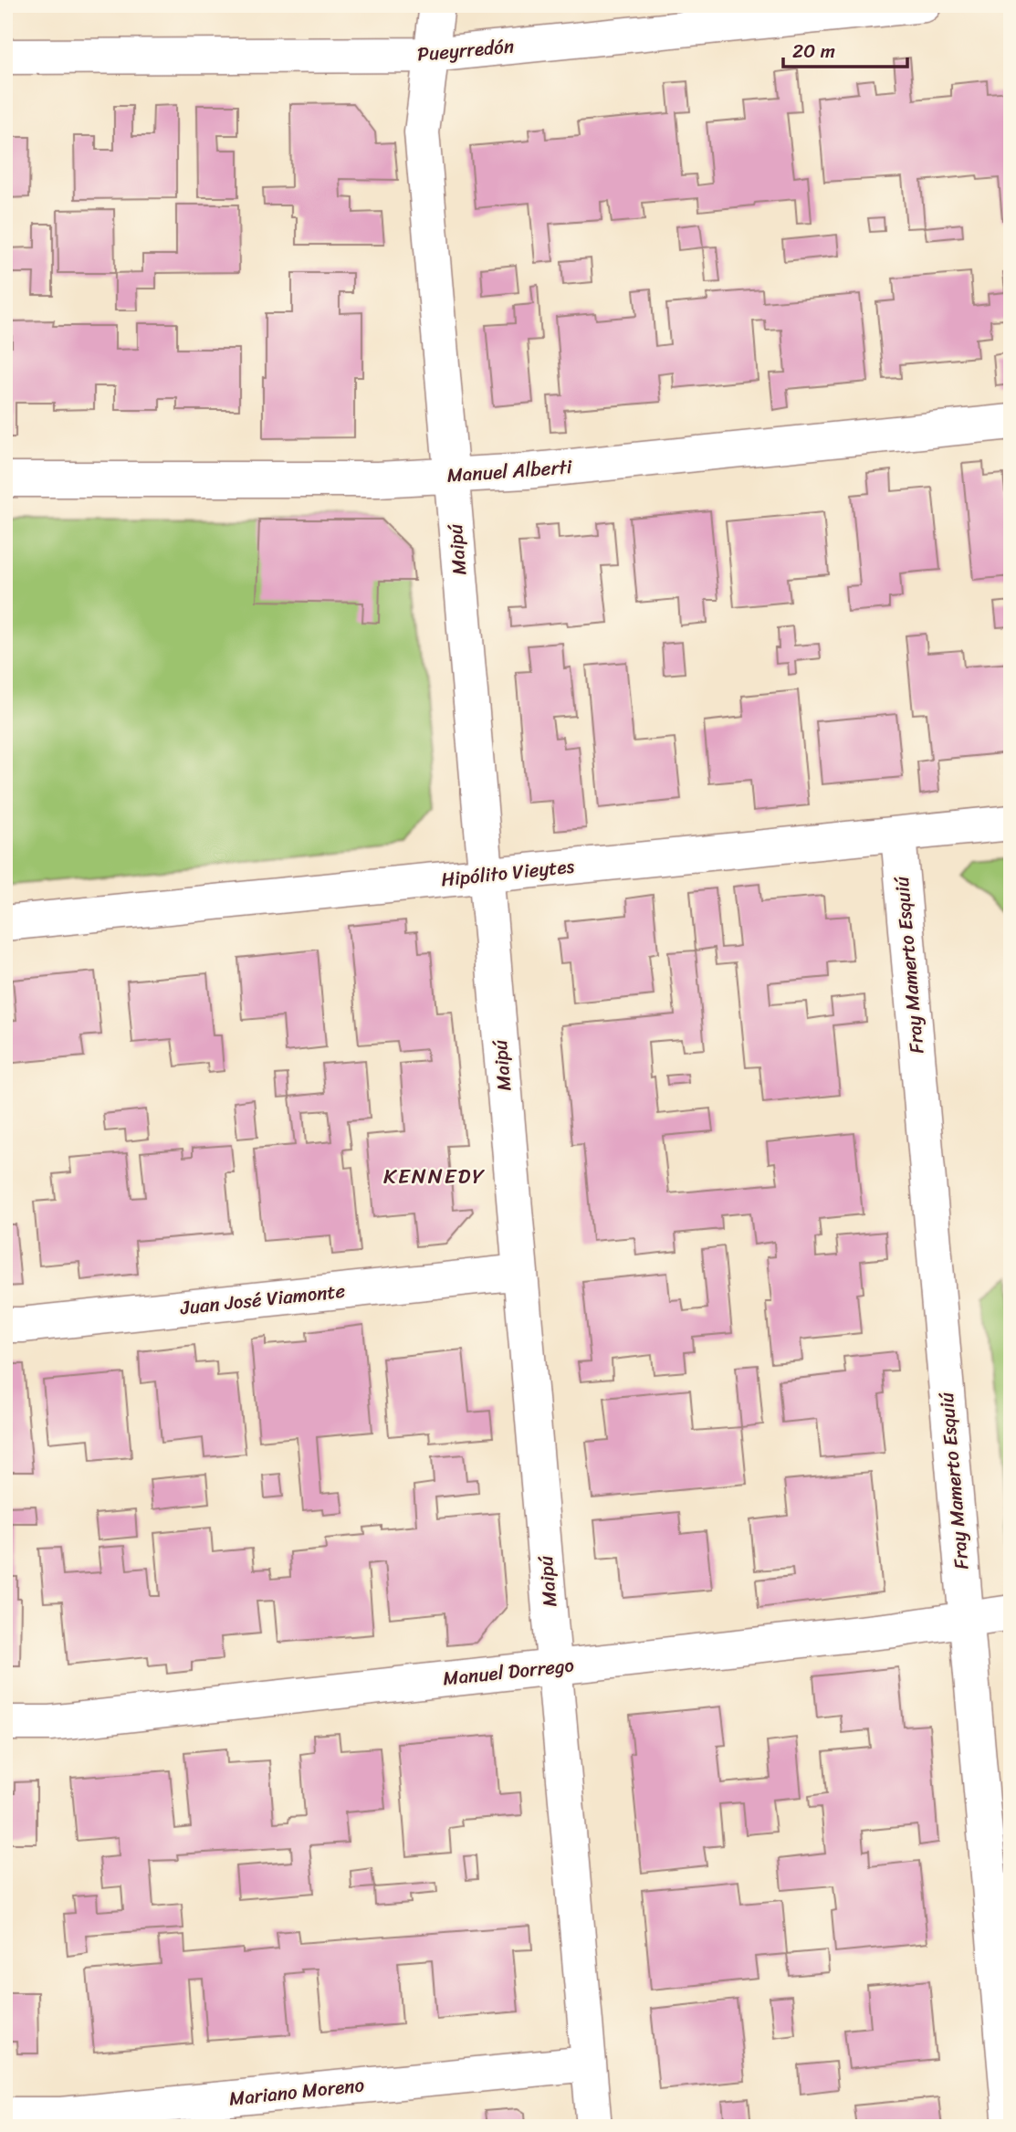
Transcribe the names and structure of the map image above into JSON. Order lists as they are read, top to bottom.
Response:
{
  "streets": {
    "street": [
      "Pueyrredón",
      "Manuel Alberti",
      "Maipú",
      "Hipólito Vieytes",
      "Fray Mamerto Esquiú",
      "Juan José Viamonte",
      "Manuel Dorrego",
      "Mariano Moreno"
    ]
  },
  "crossings": [
    ["Pueyrredón", "Maipú"],
    ["Manuel Alberti", "Maipú"],
    ["Maipú", "Hipólito Vieytes"],
    ["Maipú", "Juan José Viamonte"],
    ["Maipú", "Manuel Dorrego"],
    ["Maipú", "Mariano Moreno"],
    ["Hipólito Vieytes", "Fray Mamerto Esquiú"],
    ["Fray Mamerto Esquiú", "Manuel Dorrego"]
  ],
  "districts": ["KENNEDY"],
  "scale_bar": "20 m"
}
